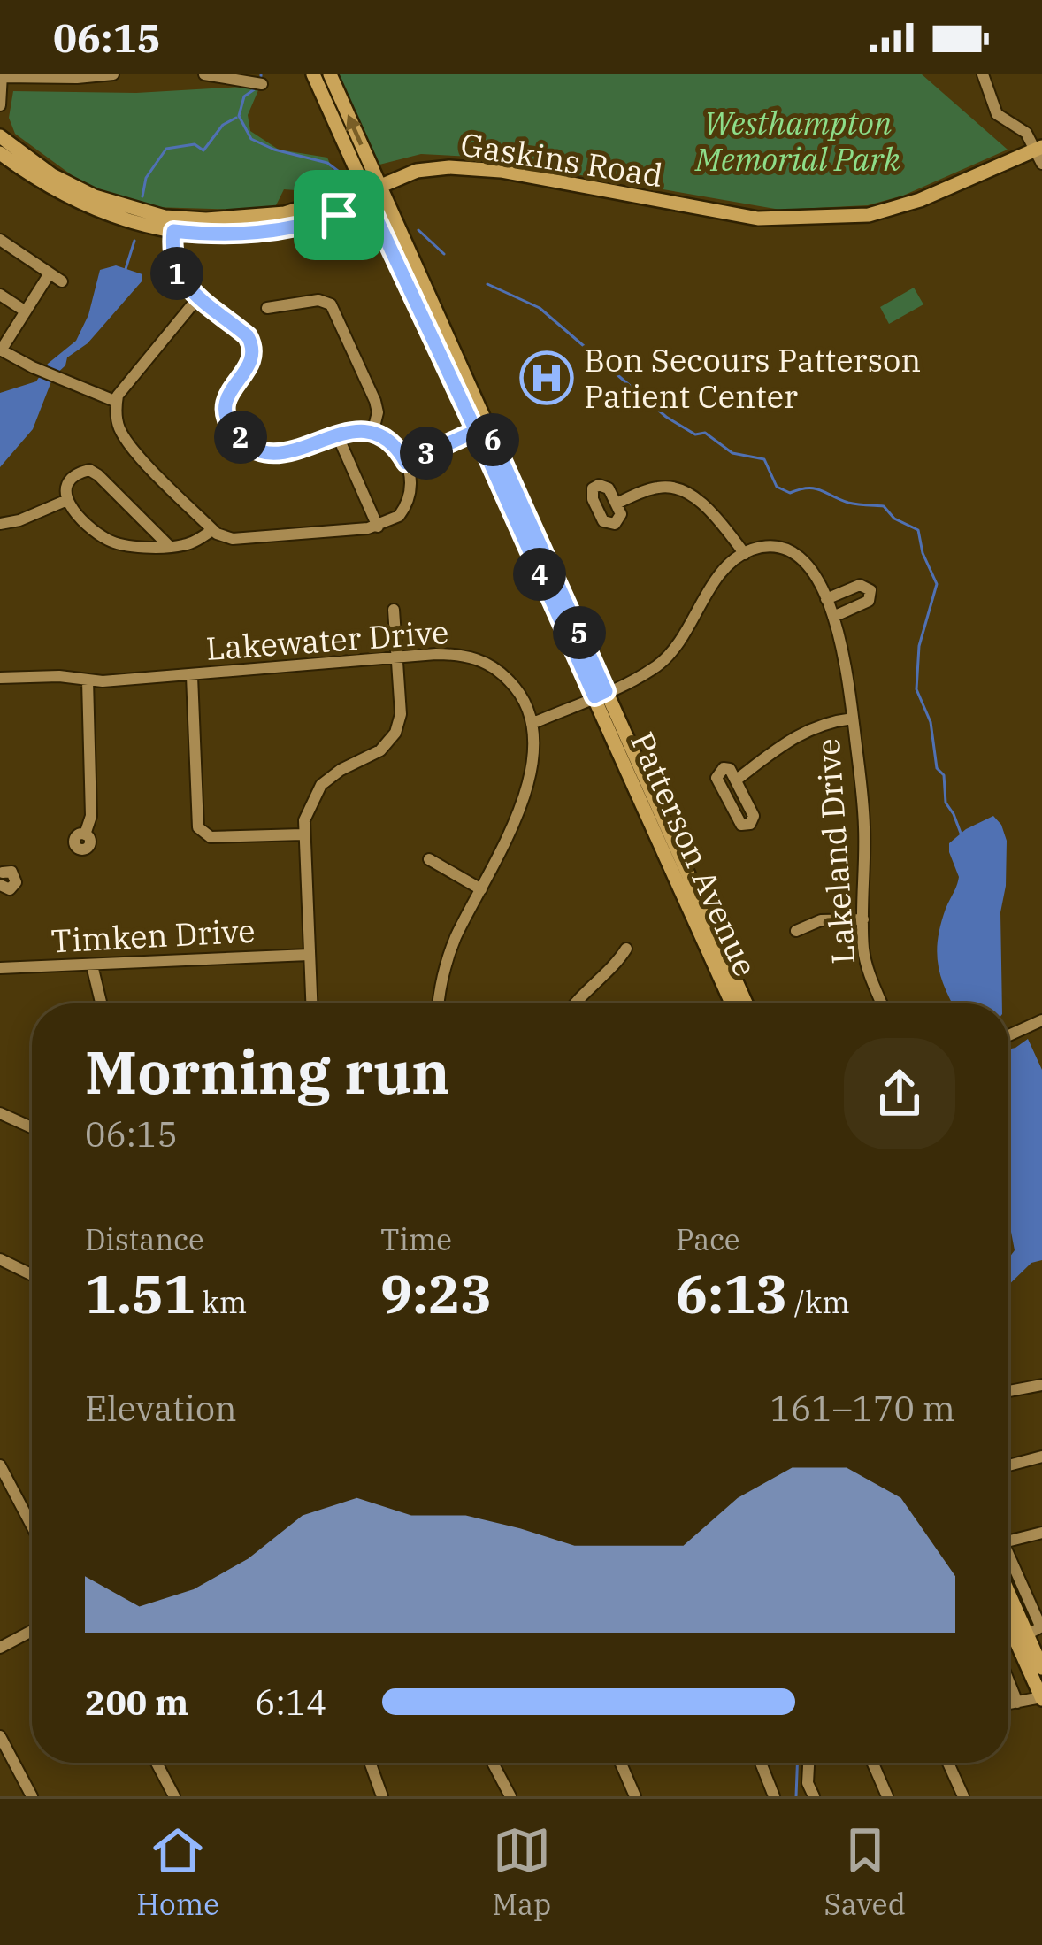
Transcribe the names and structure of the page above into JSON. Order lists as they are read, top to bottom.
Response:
{
  "streets": {
    "main road": ["Gaskins Road", "Patterson Avenue"],
    "street": ["Lakewater Drive", "Lakeland Drive", "Timken Drive"]
  },
  "crossings": [
    ["Gaskins Road", "Patterson Avenue"]
  ],
  "parks": ["Westhampton Memorial Park"],
  "places": {
    "hospital": ["Bon Secours Patterson Patient Center"]
  },
  "page": {
    "status": "06:15",
    "pins": [
      "1",
      "2",
      "6",
      "3",
      "4",
      "5"
    ],
    "heading": ["Morning run", "06:15"],
    "stats": [
      ["Distance", "1.51 km"],
      ["Time", "9:23"],
      ["Pace", "6:13 /km"]
    ],
    "chart": ["Elevation", "161–170 m"],
    "list": [
      {
        "name": "200 m",
        "note": "6:14"
      }
    ],
    "tabs": ["Home", "Map", "Saved"]
  }
}
